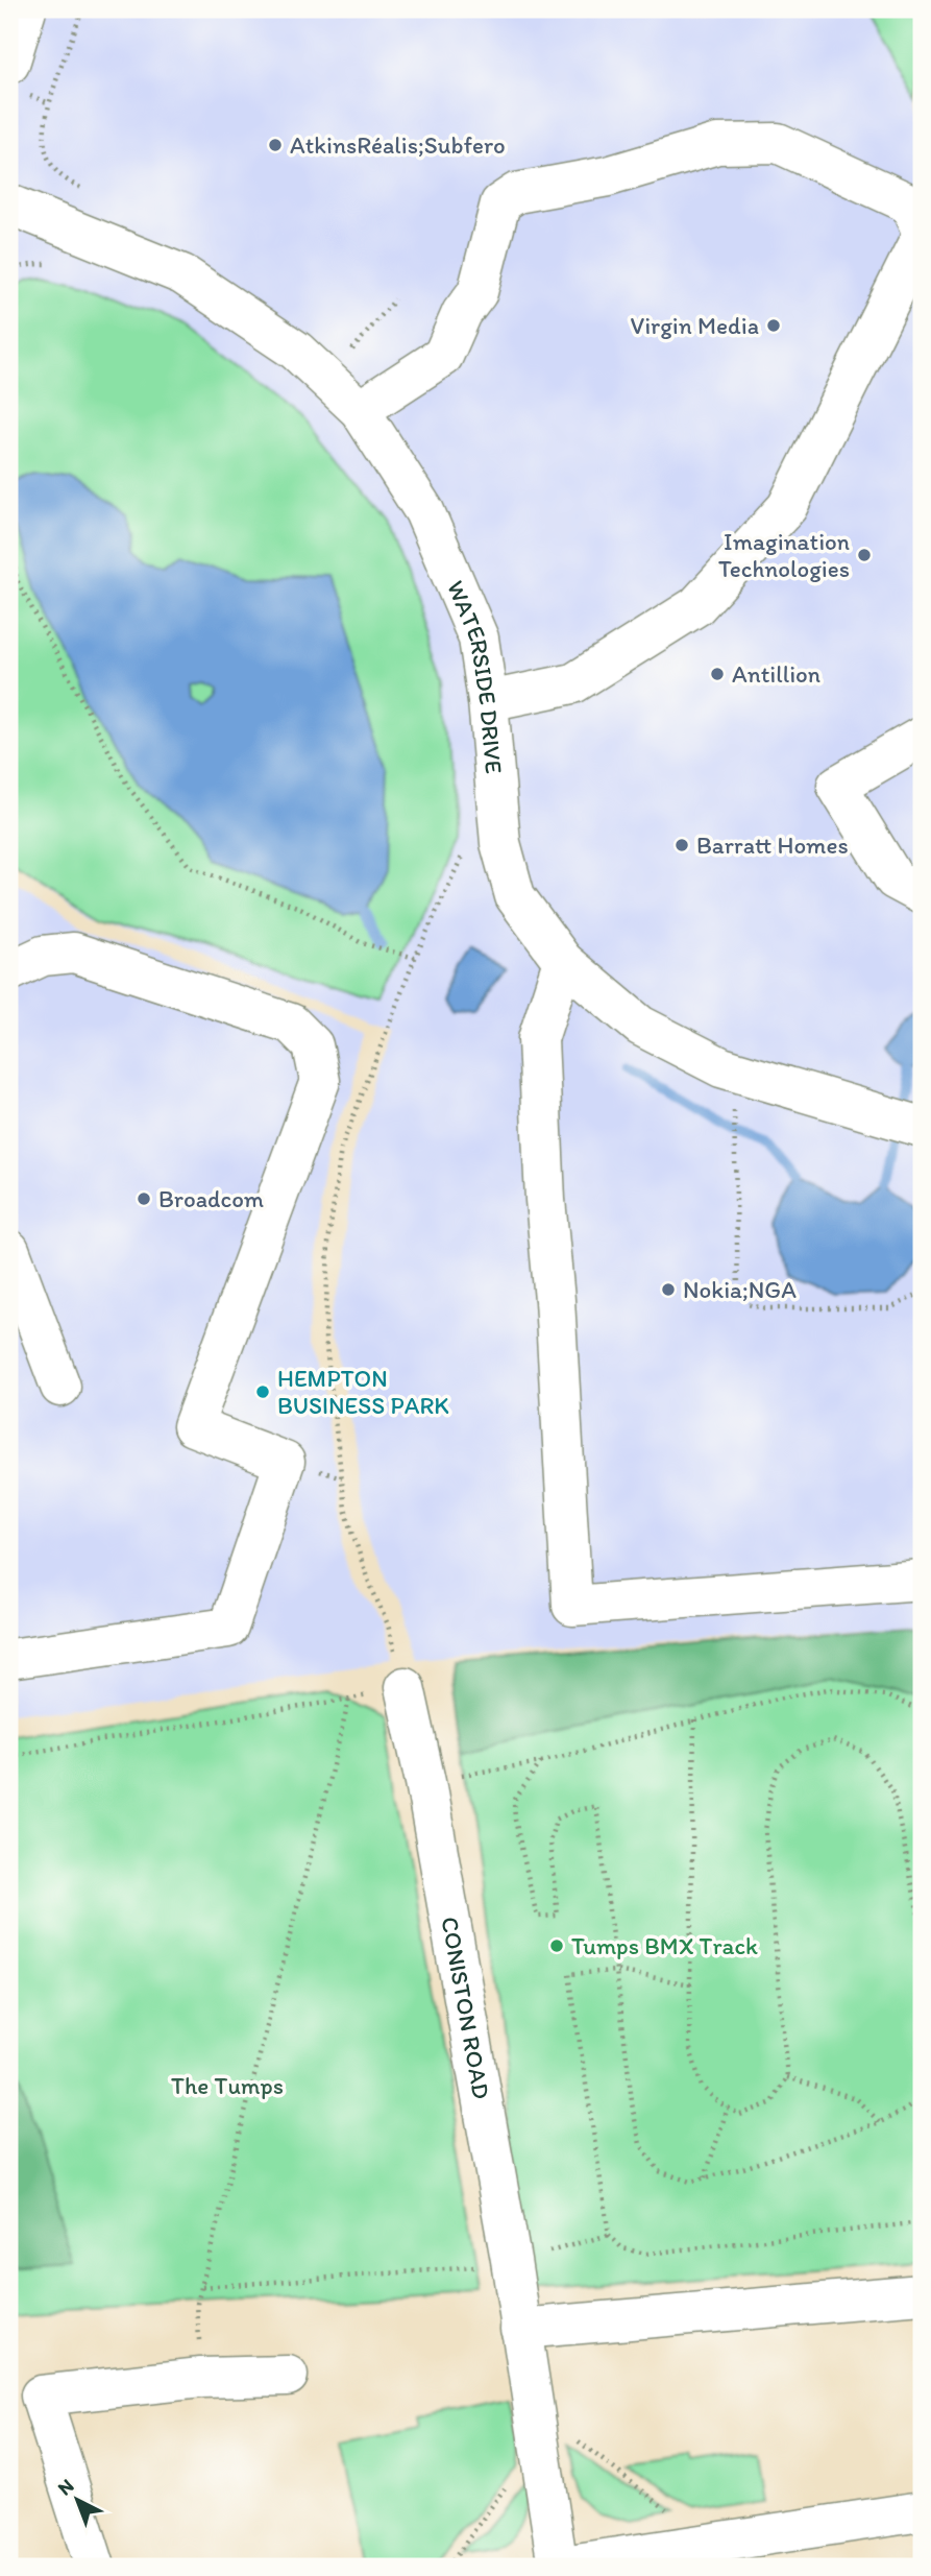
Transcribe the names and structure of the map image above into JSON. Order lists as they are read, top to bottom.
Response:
{
  "streets": {
    "street": ["WATERSIDE DRIVE", "CONISTON ROAD"]
  },
  "parks": ["The Tumps"],
  "places": [
    "AtkinsRéalis;Subfero",
    "Virgin Media",
    "Imagination Technologies",
    "Antillion",
    "Barratt Homes",
    "Broadcom",
    "Nokia;NGA",
    "HEMPTON BUSINESS PARK",
    "Tumps BMX Track"
  ],
  "north": "top left"
}
